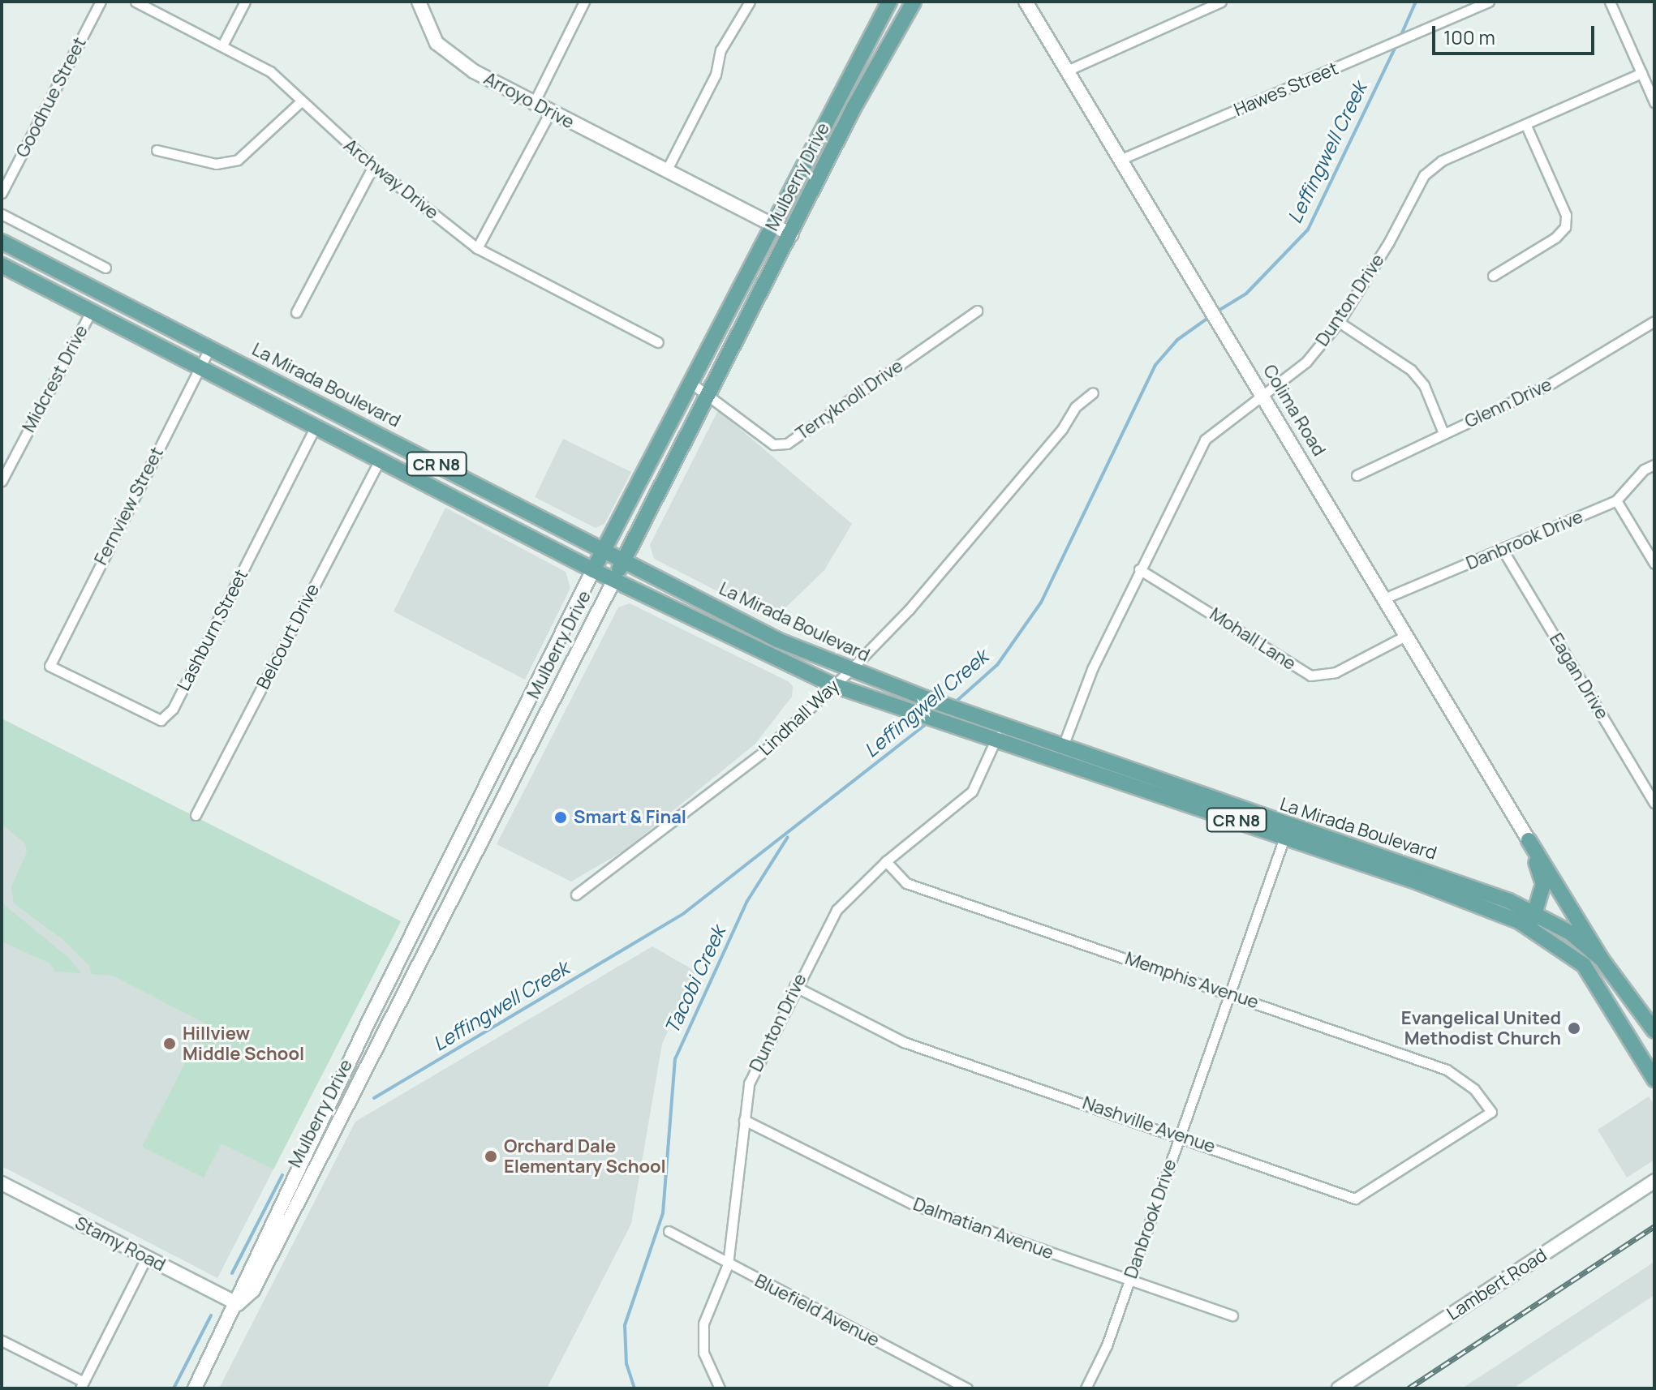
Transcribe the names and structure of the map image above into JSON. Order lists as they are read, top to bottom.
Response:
{
  "streets": {
    "main road": ["Mulberry Drive", "La Mirada Boulevard", "CR N8"],
    "street": [
      "Hawes Street",
      "Goodhue Street",
      "Arroyo Drive",
      "Archway Drive",
      "Dunton Drive",
      "Midcrest Drive",
      "Terryknoll Drive",
      "Glenn Drive",
      "Colima Road",
      "Fernview Street",
      "Danbrook Drive",
      "Lashburn Street",
      "Belcourt Drive",
      "Mohall Lane",
      "Eagan Drive",
      "Lindhall Way",
      "Memphis Avenue",
      "Nashville Avenue",
      "Dalmatian Avenue",
      "Stamy Road",
      "Lambert Road",
      "Bluefield Avenue"
    ]
  },
  "crossings": [
    ["Hawes Street", "Colima Road"],
    ["Arroyo Drive", "Mulberry Drive"],
    ["Mulberry Drive", "La Mirada Boulevard"],
    ["Mulberry Drive", "Terryknoll Drive"],
    ["Mulberry Drive", "Stamy Road"],
    ["Dunton Drive", "La Mirada Boulevard"],
    ["Dunton Drive", "Colima Road"],
    ["Dunton Drive", "Mohall Lane"],
    ["Dunton Drive", "Memphis Avenue"],
    ["Dunton Drive", "Nashville Avenue"],
    ["Dunton Drive", "Dalmatian Avenue"],
    ["Dunton Drive", "Bluefield Avenue"],
    ["Midcrest Drive", "La Mirada Boulevard"],
    ["La Mirada Boulevard", "CR N8"],
    ["La Mirada Boulevard", "Fernview Street"],
    ["La Mirada Boulevard", "Danbrook Drive"],
    ["La Mirada Boulevard", "Lashburn Street"],
    ["La Mirada Boulevard", "Belcourt Drive"],
    ["La Mirada Boulevard", "Lindhall Way"],
    ["Colima Road", "Danbrook Drive"],
    ["Colima Road", "Mohall Lane"],
    ["Fernview Street", "Lashburn Street"],
    ["Danbrook Drive", "Eagan Drive"],
    ["Danbrook Drive", "Memphis Avenue"],
    ["Danbrook Drive", "Nashville Avenue"],
    ["Danbrook Drive", "Dalmatian Avenue"],
    ["Memphis Avenue", "Nashville Avenue"]
  ],
  "water": ["Leffingwell Creek", "Tacobi Creek"],
  "places": [
    "Smart & Final",
    "Evangelical United Methodist Church",
    "Hillview Middle School",
    "Orchard Dale Elementary School"
  ],
  "scale_bar": "100 m"
}
